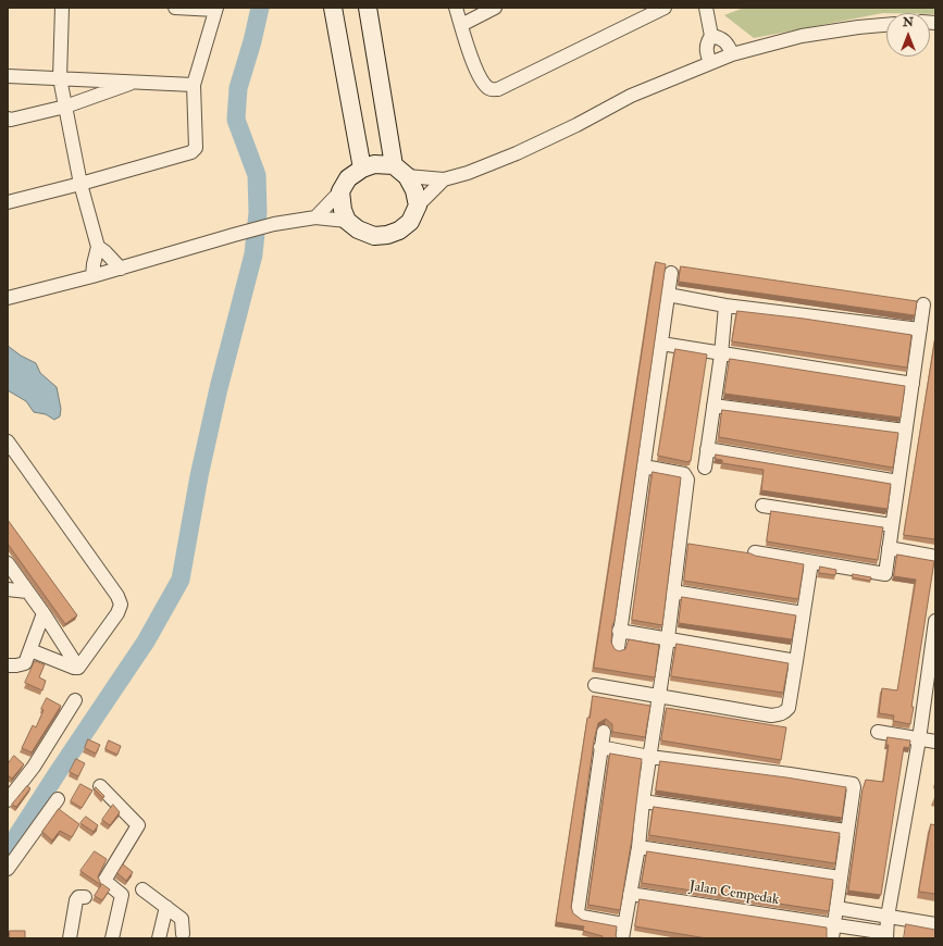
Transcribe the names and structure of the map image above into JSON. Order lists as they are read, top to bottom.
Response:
{
  "streets": {
    "street": ["Jalan Cempedak"]
  },
  "north": "top"
}
